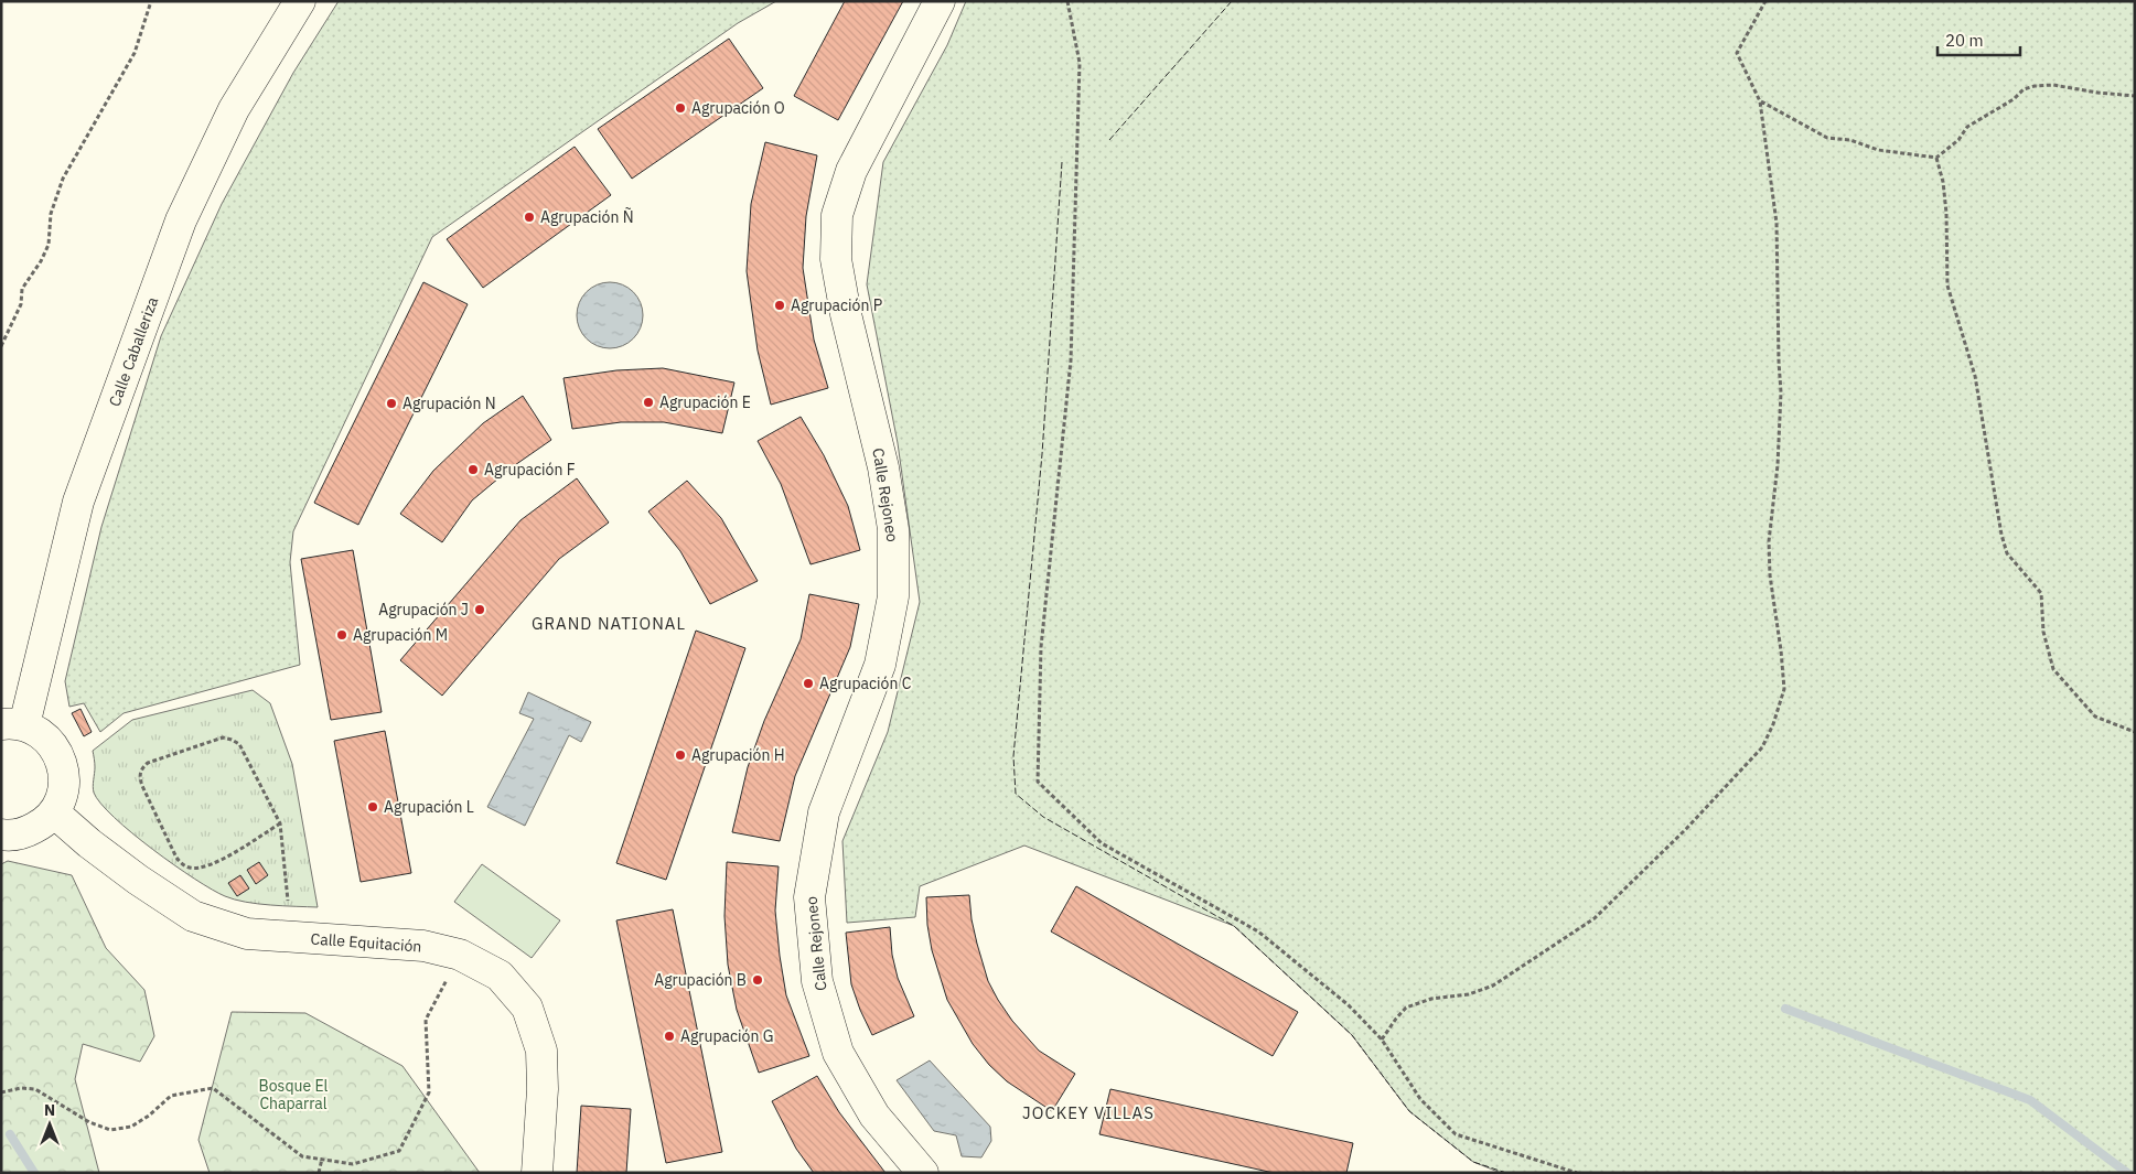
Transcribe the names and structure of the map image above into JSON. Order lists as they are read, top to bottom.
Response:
{
  "streets": {
    "street": ["Calle Caballeriza", "Calle Rejoneo", "Calle Equitación"]
  },
  "districts": ["GRAND NATIONAL", "JOCKEY VILLAS"],
  "parks": ["Bosque El Chaparral"],
  "places": [
    "Agrupación O",
    "Agrupación Ñ",
    "Agrupación P",
    "Agrupación E",
    "Agrupación N",
    "Agrupación F",
    "Agrupación J",
    "Agrupación M",
    "Agrupación C",
    "Agrupación H",
    "Agrupación L",
    "Agrupación B",
    "Agrupación G"
  ],
  "scale_bar": "20 m",
  "north": "top"
}
